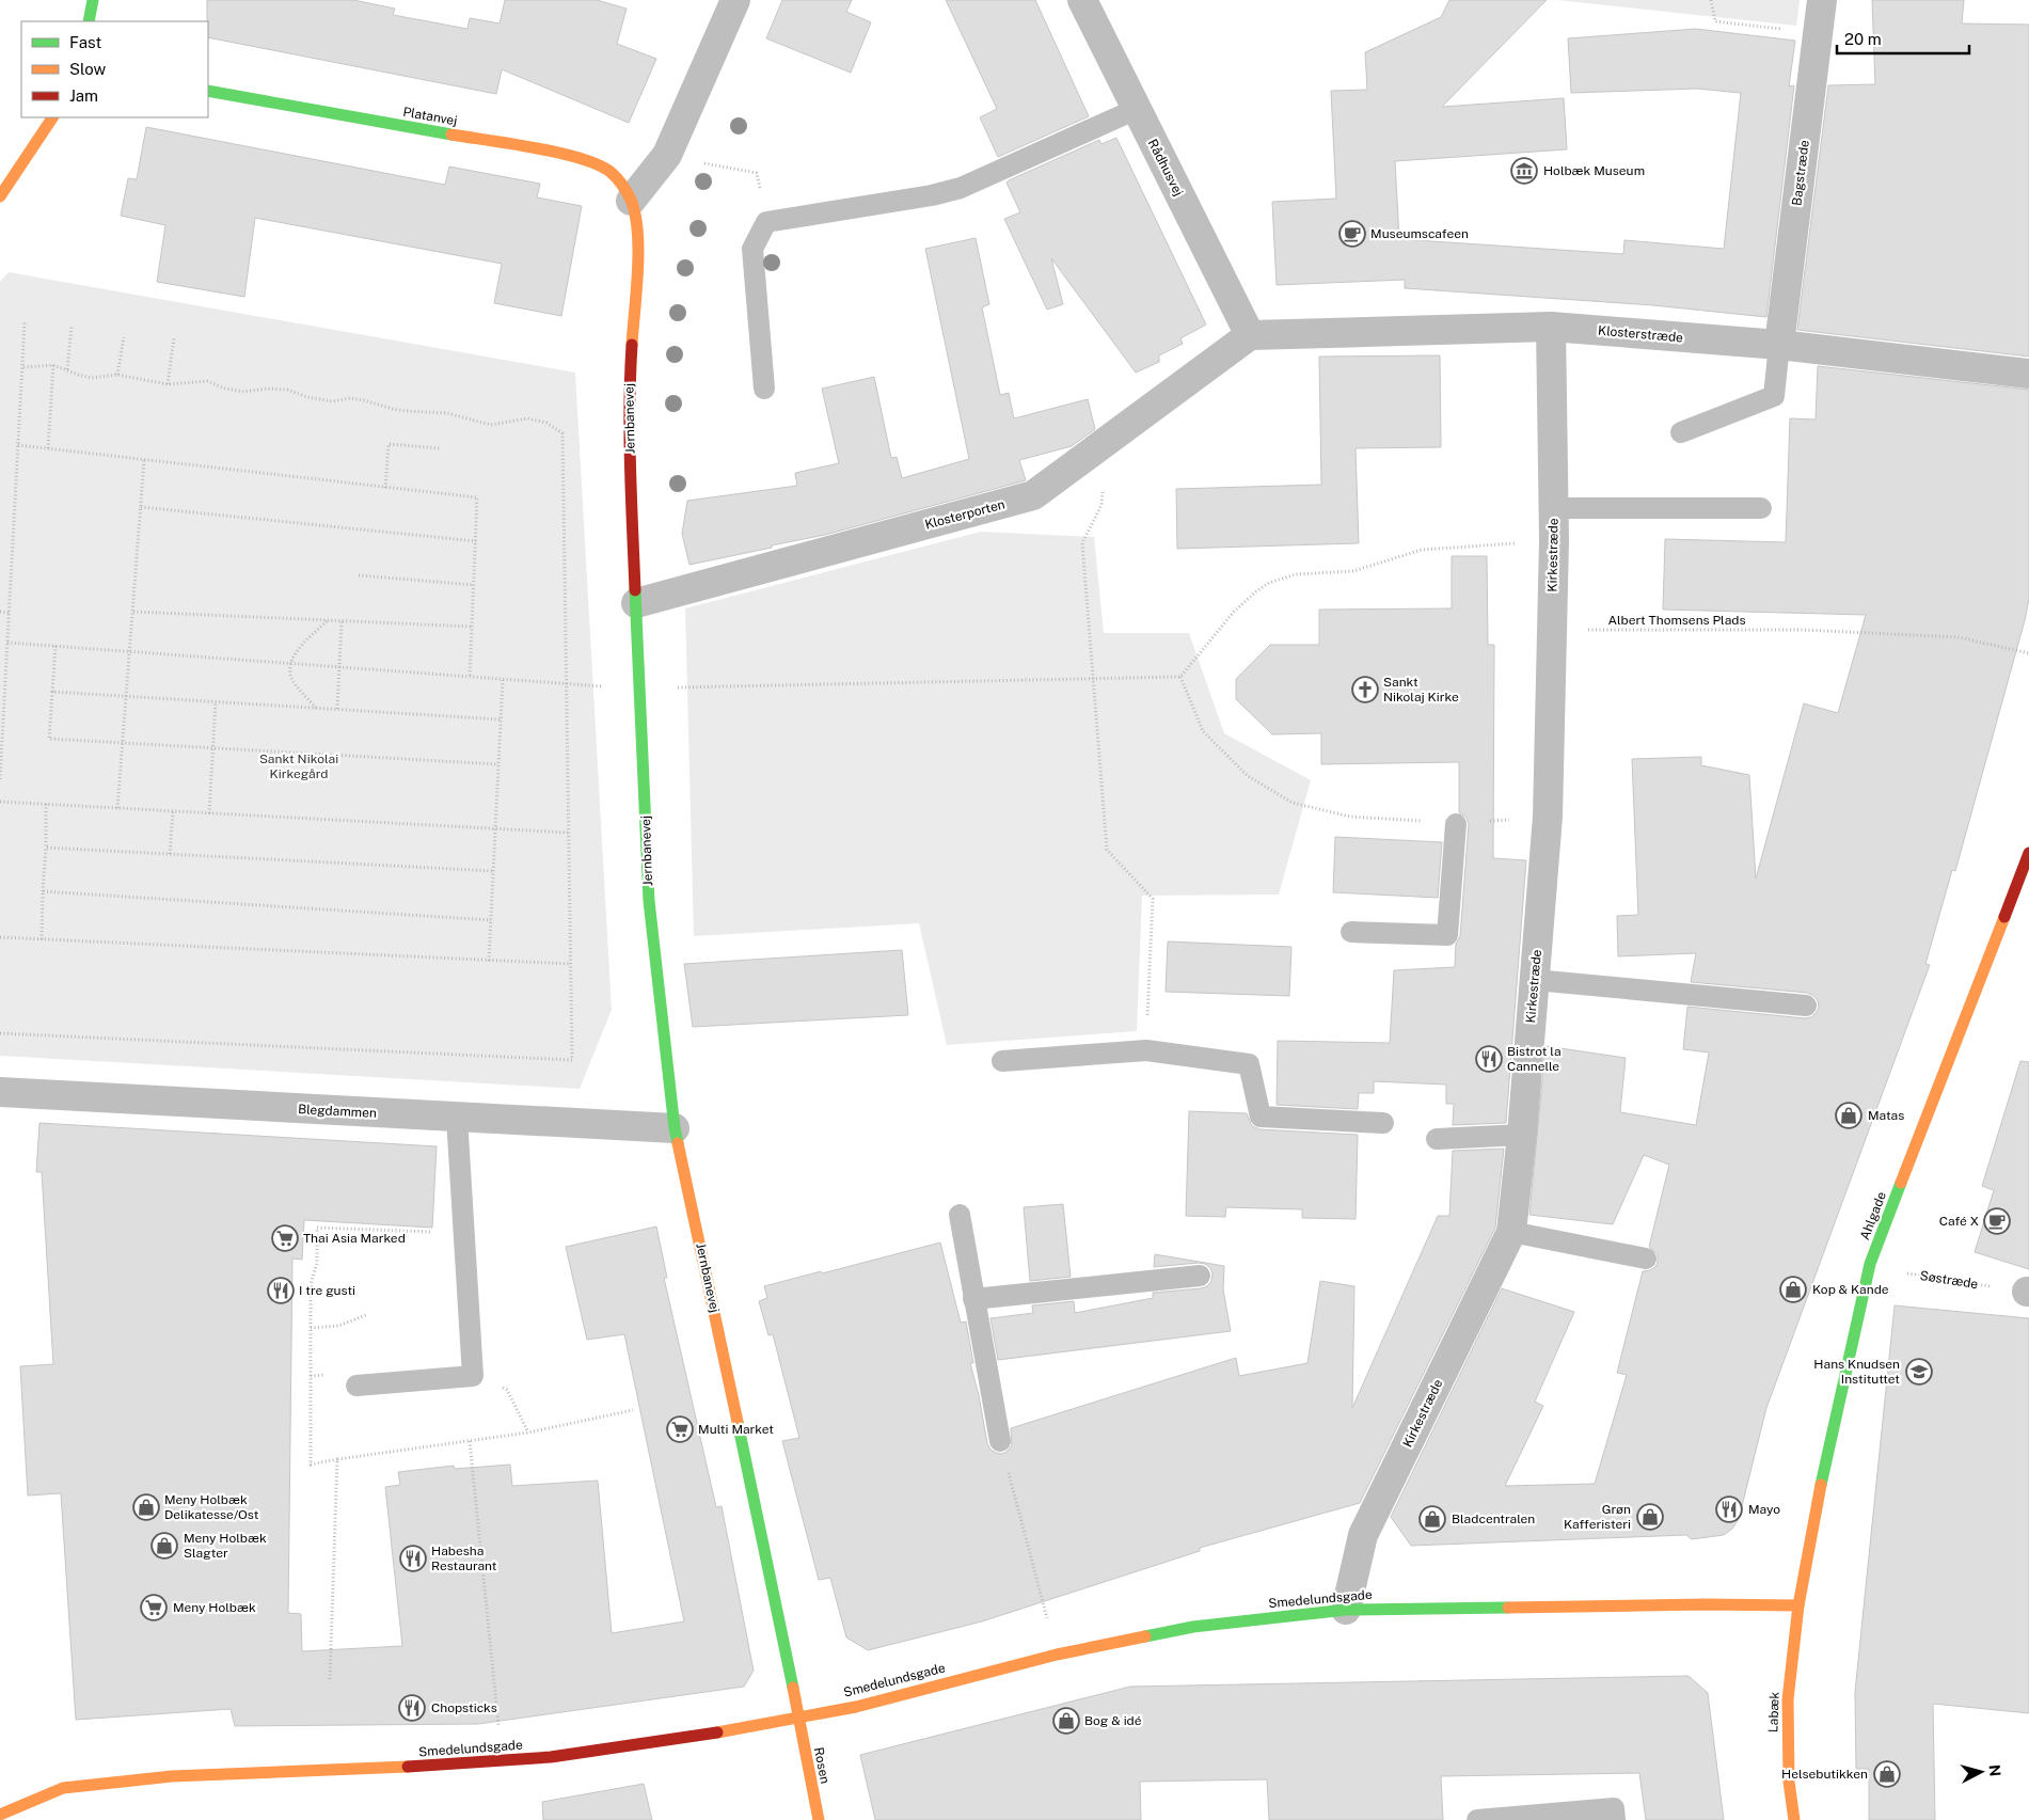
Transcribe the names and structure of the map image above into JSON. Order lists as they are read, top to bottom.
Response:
{
  "streets": {
    "street": [
      "Platanvej",
      "Rådhusvej",
      "Bagstræde",
      "Klosterstræde",
      "Jernbanevej",
      "Klosterporten",
      "Kirkestræde",
      "Blegdammen",
      "Ahlgade",
      "Smedelundsgade",
      "Labæk",
      "Rosen"
    ],
    "path": ["Albert Thomsens Plads", "Søstræde"]
  },
  "crossings": [
    ["Platanvej", "Jernbanevej"],
    ["Rådhusvej", "Klosterstræde"],
    ["Rådhusvej", "Klosterporten"],
    ["Bagstræde", "Klosterstræde"],
    ["Klosterstræde", "Klosterporten"],
    ["Klosterstræde", "Kirkestræde"],
    ["Jernbanevej", "Klosterporten"],
    ["Jernbanevej", "Blegdammen"],
    ["Jernbanevej", "Smedelundsgade"],
    ["Jernbanevej", "Rosen"],
    ["Kirkestræde", "Albert Thomsens Plads"],
    ["Kirkestræde", "Smedelundsgade"],
    ["Ahlgade", "Søstræde"],
    ["Ahlgade", "Smedelundsgade"],
    ["Ahlgade", "Labæk"],
    ["Smedelundsgade", "Labæk"],
    ["Smedelundsgade", "Rosen"]
  ],
  "parks": ["Sankt Nikolai Kirkegård"],
  "places": {
    "museum": ["Holbæk Museum"],
    "cafe": ["Museumscafeen", "Café X"],
    "church": ["Sankt Nikolaj Kirke"],
    "restaurant": [
      "Bistrot la Cannelle",
      "I tre gusti",
      "Mayo",
      "Habesha Restaurant",
      "Chopsticks"
    ],
    "shop": [
      "Matas",
      "Kop & Kande",
      "Meny Holbæk Delikatesse/Ost",
      "Grøn Kafferisteri",
      "Bladcentralen",
      "Meny Holbæk Slagter",
      "Bog & idé",
      "Helsebutikken"
    ],
    "supermarket": ["Thai Asia Marked", "Multi Market", "Meny Holbæk"],
    "school or university": ["Hans Knudsen Instituttet"]
  },
  "legend": ["Fast", "Slow", "Jam"],
  "scale_bar": "20 m",
  "north": "right"
}
